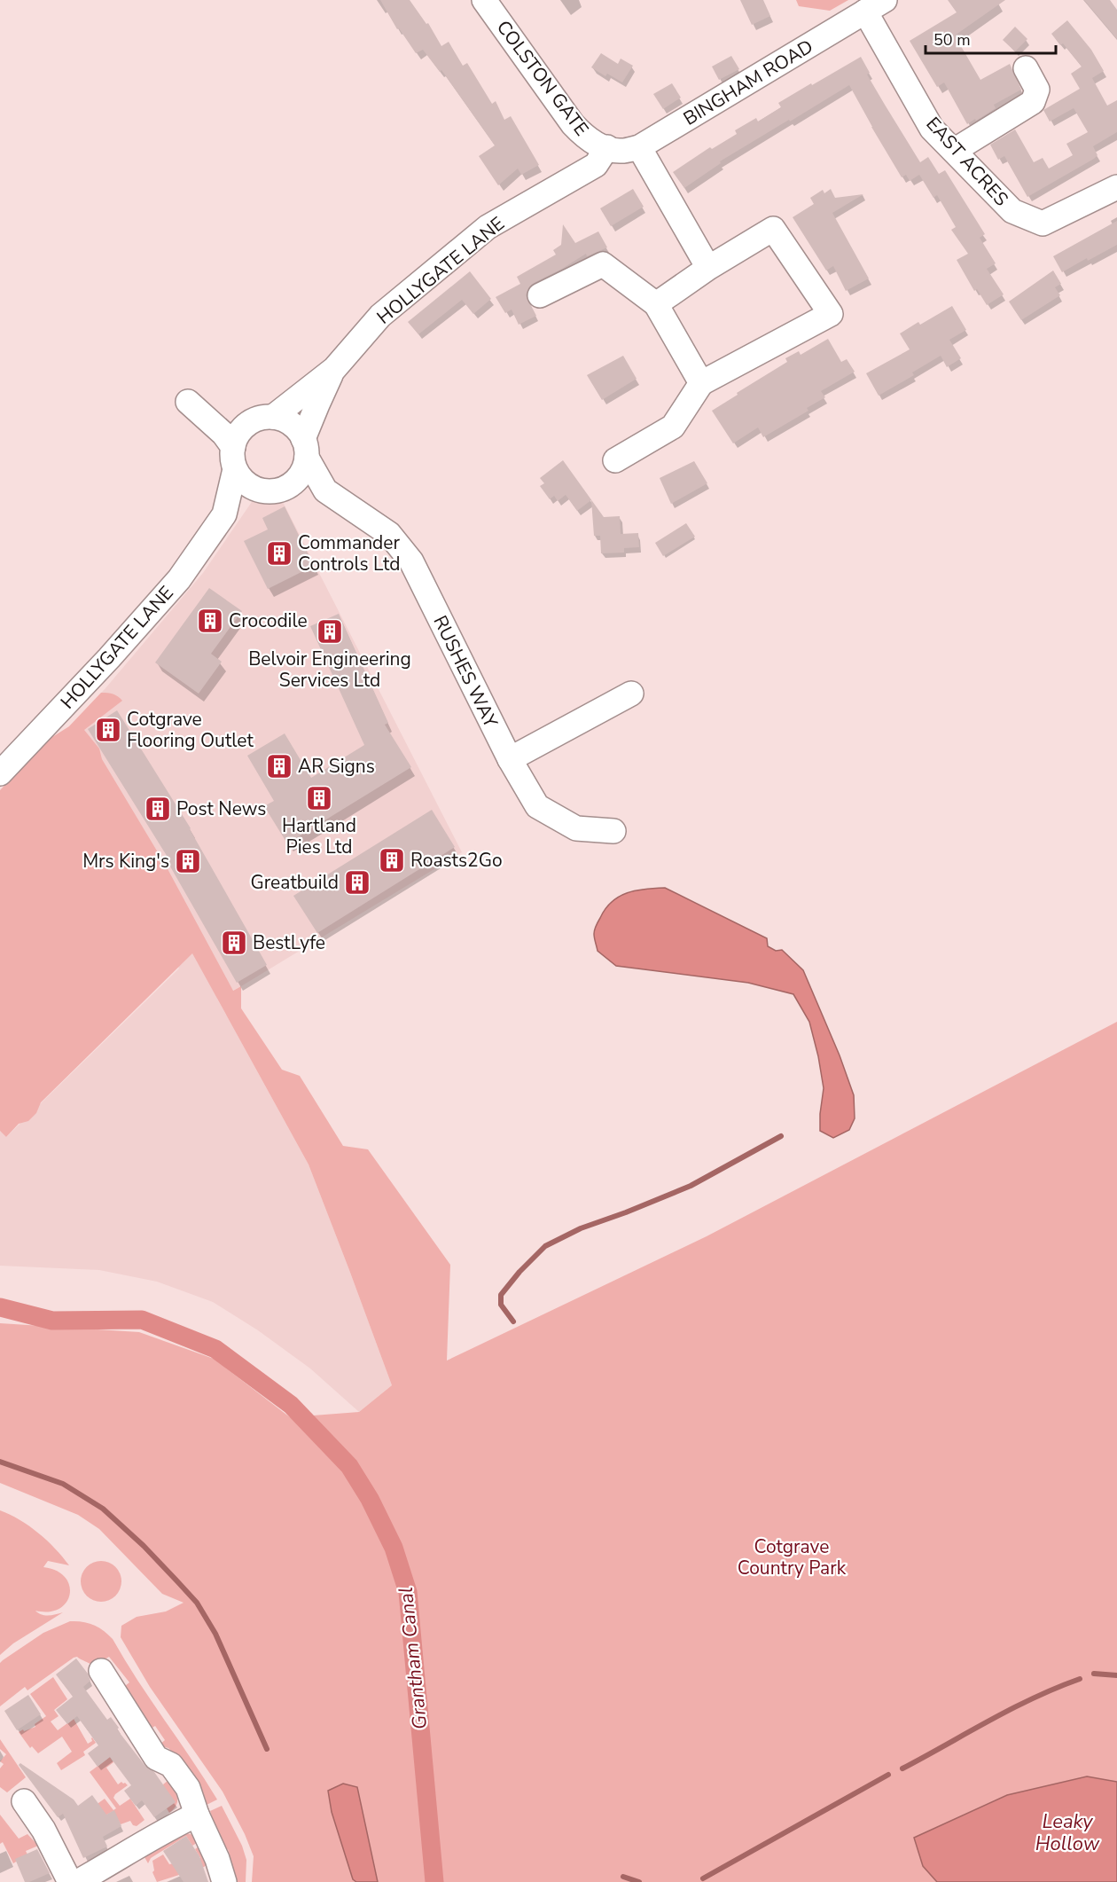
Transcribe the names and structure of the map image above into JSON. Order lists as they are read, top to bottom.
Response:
{
  "streets": {
    "street": [
      "COLSTON GATE",
      "BINGHAM ROAD",
      "EAST ACRES",
      "HOLLYGATE LANE",
      "RUSHES WAY"
    ]
  },
  "crossings": [
    ["COLSTON GATE", "BINGHAM ROAD"],
    ["COLSTON GATE", "HOLLYGATE LANE"],
    ["BINGHAM ROAD", "EAST ACRES"],
    ["BINGHAM ROAD", "HOLLYGATE LANE"]
  ],
  "water": ["Grantham Canal", "Leaky Hollow"],
  "parks": ["Cotgrave Country Park"],
  "places": {
    "building": [
      "Commander Controls Ltd",
      "Crocodile",
      "Belvoir Engineering Services Ltd",
      "Cotgrave Flooring Outlet",
      "AR Signs",
      "Hartland Pies Ltd",
      "Post News",
      "Roasts2Go",
      "Mrs King's",
      "Greatbuild",
      "BestLyfe"
    ]
  },
  "scale_bar": "50 m"
}
